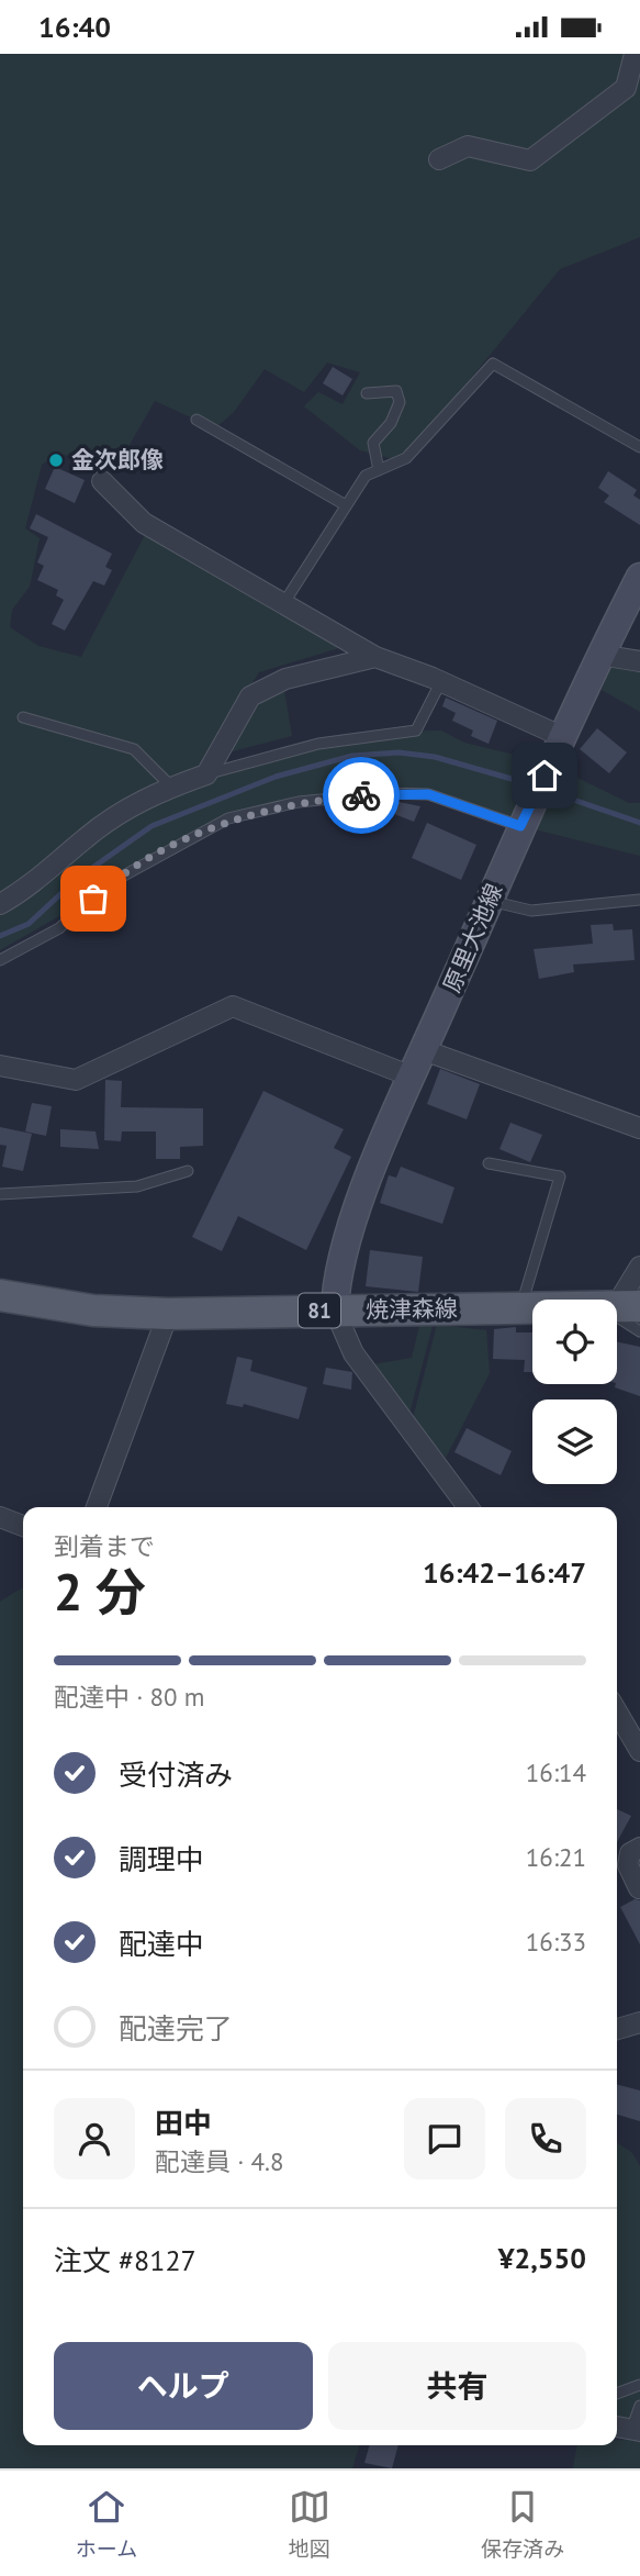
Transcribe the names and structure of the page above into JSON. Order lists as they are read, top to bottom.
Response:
{
  "streets": {
    "main road": ["原里大池線", "焼津森線", "81"]
  },
  "crossings": [
    ["原里大池線", "焼津森線"]
  ],
  "places": ["金次郎像"],
  "page": {
    "status": "16:40",
    "heading": ["2 分", "到着まで", "16:42–16:47"],
    "panel": [
      "田中",
      "配達員 · 4.8",
      "注文 #8127",
      "¥2,550"
    ],
    "bar": "配達中 · 80 m",
    "list": [
      ["受付済み", "16:14"],
      ["調理中", "16:21"],
      ["配達中", "16:33"],
      "配達完了"
    ],
    "buttons": ["ヘルプ", "共有"],
    "tabs": ["ホーム", "地図", "保存済み"]
  }
}
